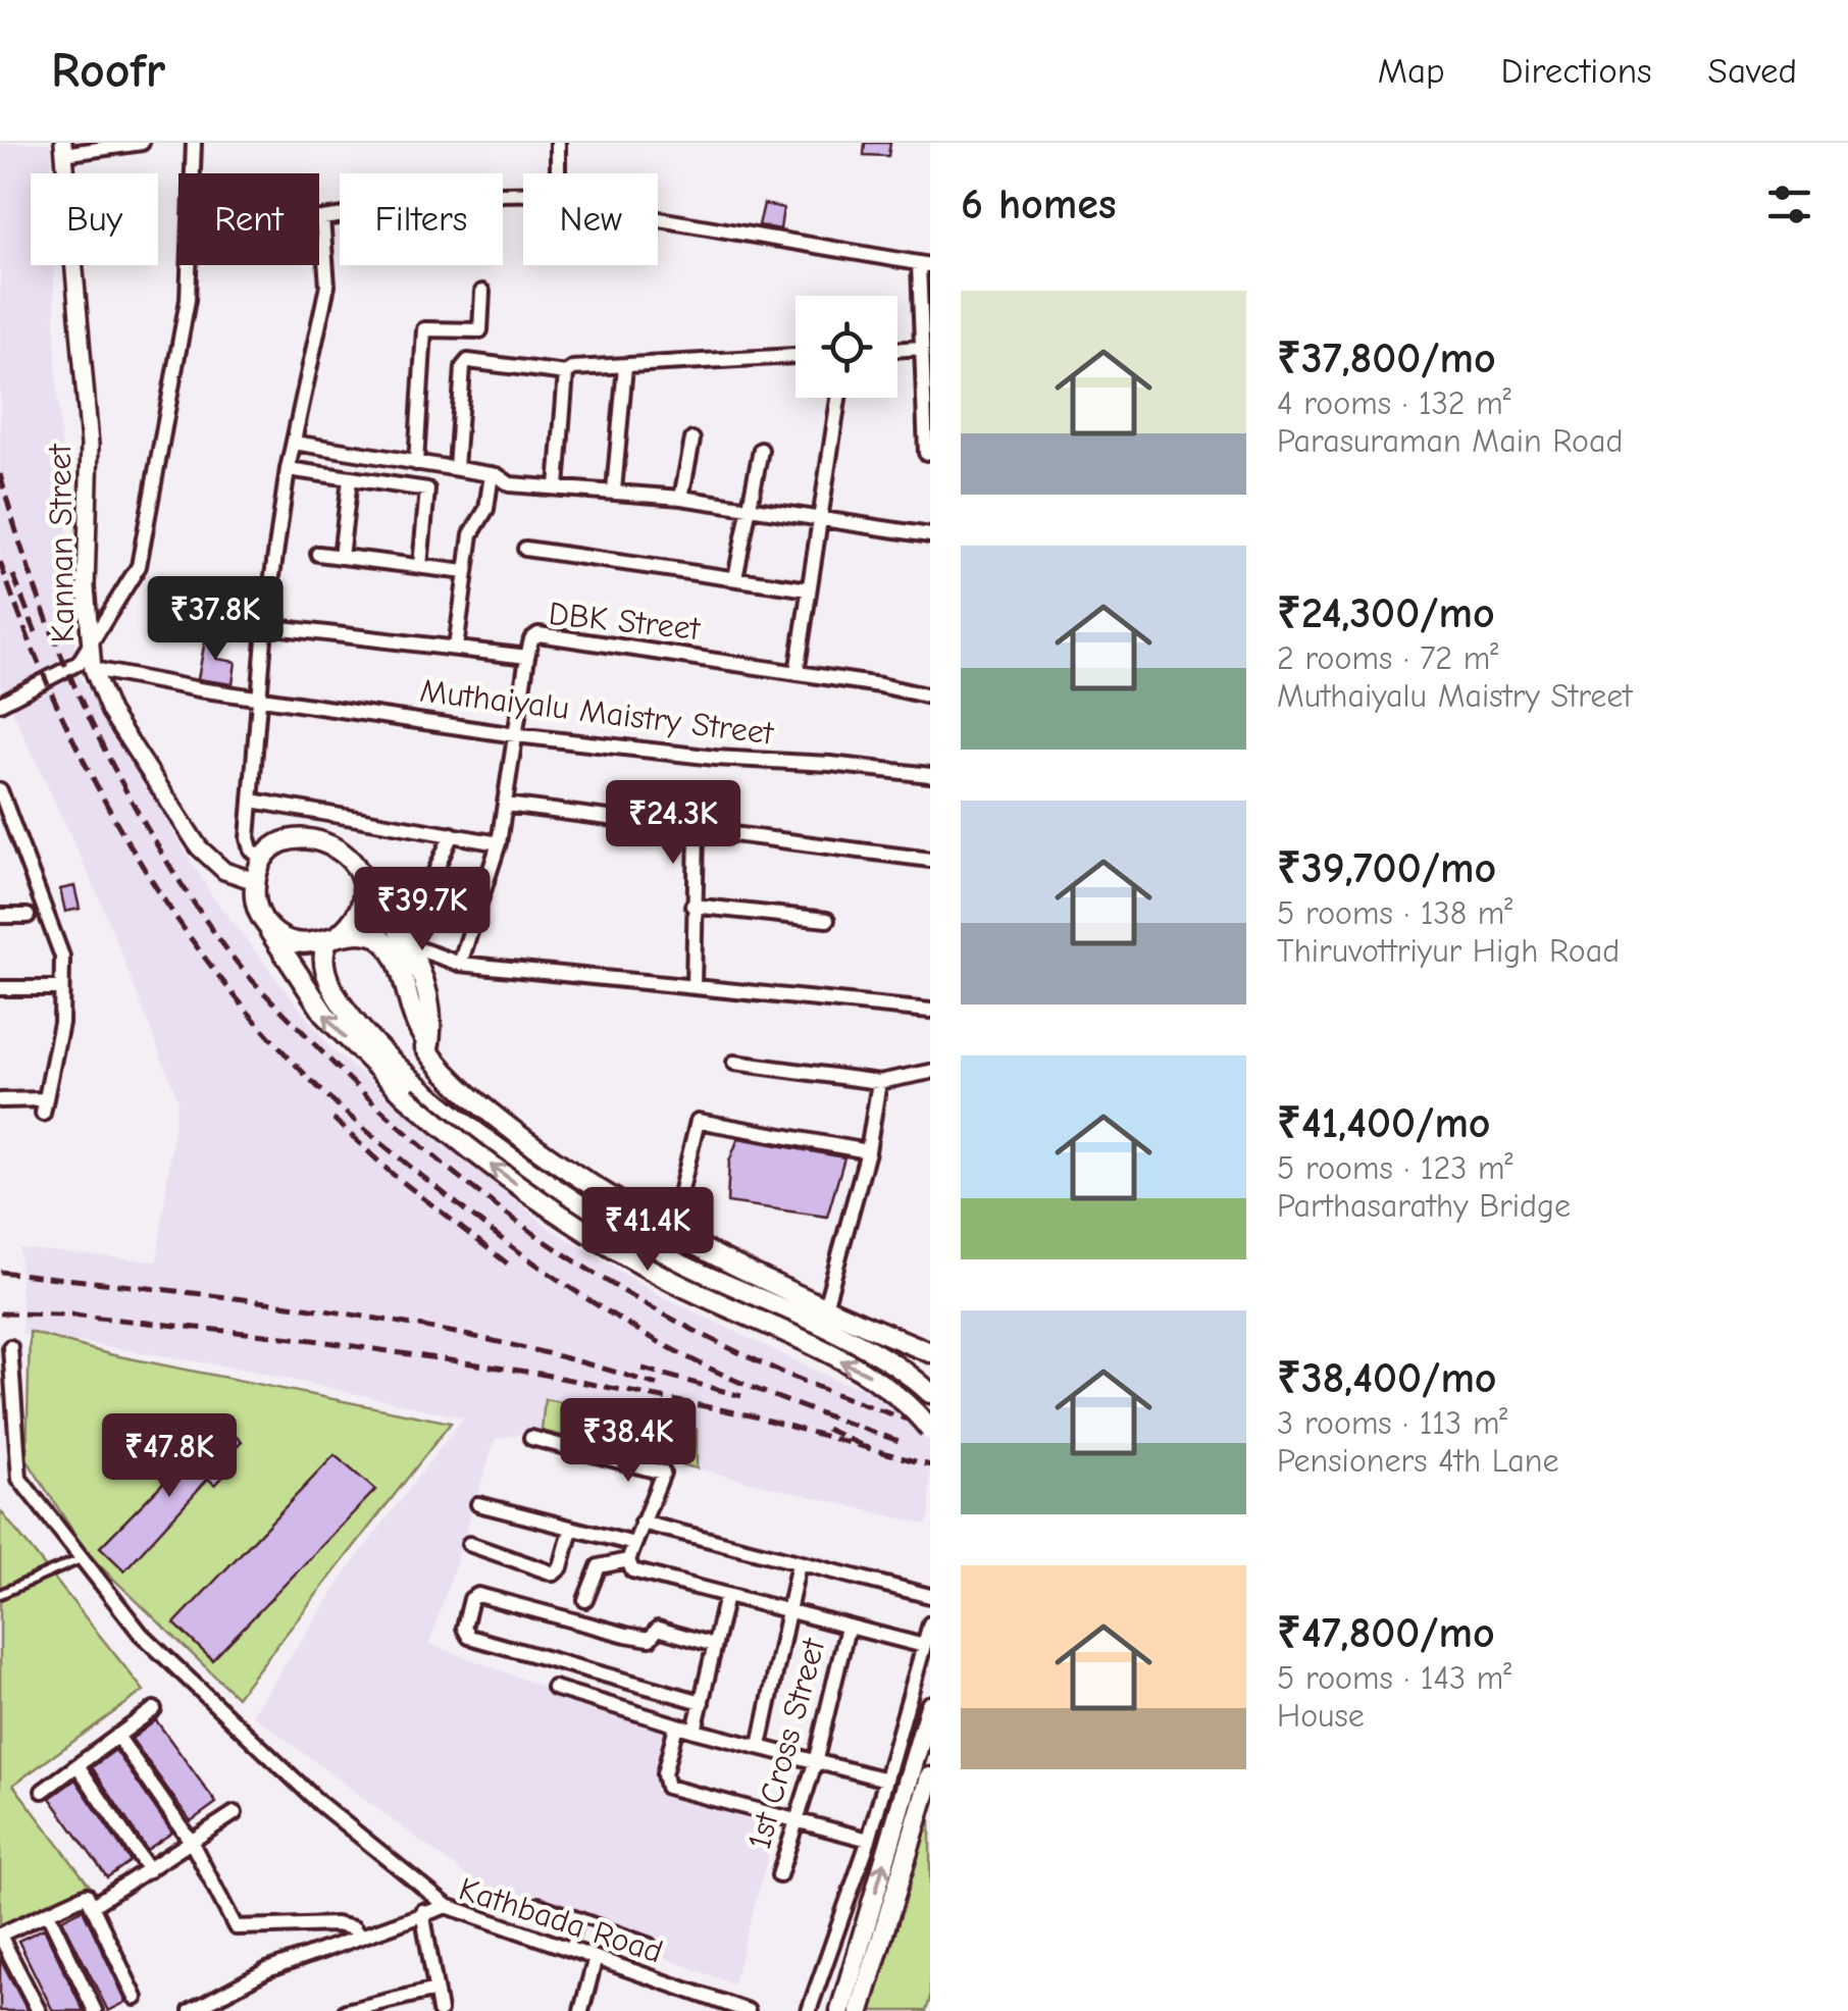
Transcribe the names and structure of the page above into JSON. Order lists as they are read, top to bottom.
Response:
{
  "streets": {
    "street": [
      "Kannan Street",
      "DBK Street",
      "Muthaiyalu Maistry Street",
      "1st Cross Street",
      "Kathbada Road"
    ]
  },
  "crossings": [
    ["Kannan Street", "Muthaiyalu Maistry Street"]
  ],
  "page": {
    "header": "Roofr",
    "nav": ["Map", "Directions", "Saved"],
    "heading": "6 homes",
    "chip": [
      "Buy",
      "Rent",
      "Filters",
      "New"
    ],
    "list": [
      {
        "name": "₹37,800/mo",
        "note": "4 rooms · 132 m² · Parasuraman Main Road"
      },
      {
        "name": "₹24,300/mo",
        "note": "2 rooms · 72 m² · Muthaiyalu Maistry Street"
      },
      {
        "name": "₹39,700/mo",
        "note": "5 rooms · 138 m² · Thiruvottriyur High Road"
      },
      {
        "name": "₹41,400/mo",
        "note": "5 rooms · 123 m² · Parthasarathy Bridge"
      },
      {
        "name": "₹38,400/mo",
        "note": "3 rooms · 113 m² · Pensioners 4th Lane"
      },
      {
        "name": "₹47,800/mo",
        "note": "5 rooms · 143 m² · House"
      }
    ],
    "price": [
      "₹37.8K",
      "₹24.3K",
      "₹39.7K",
      "₹41.4K",
      "₹38.4K",
      "₹47.8K"
    ]
  }
}
